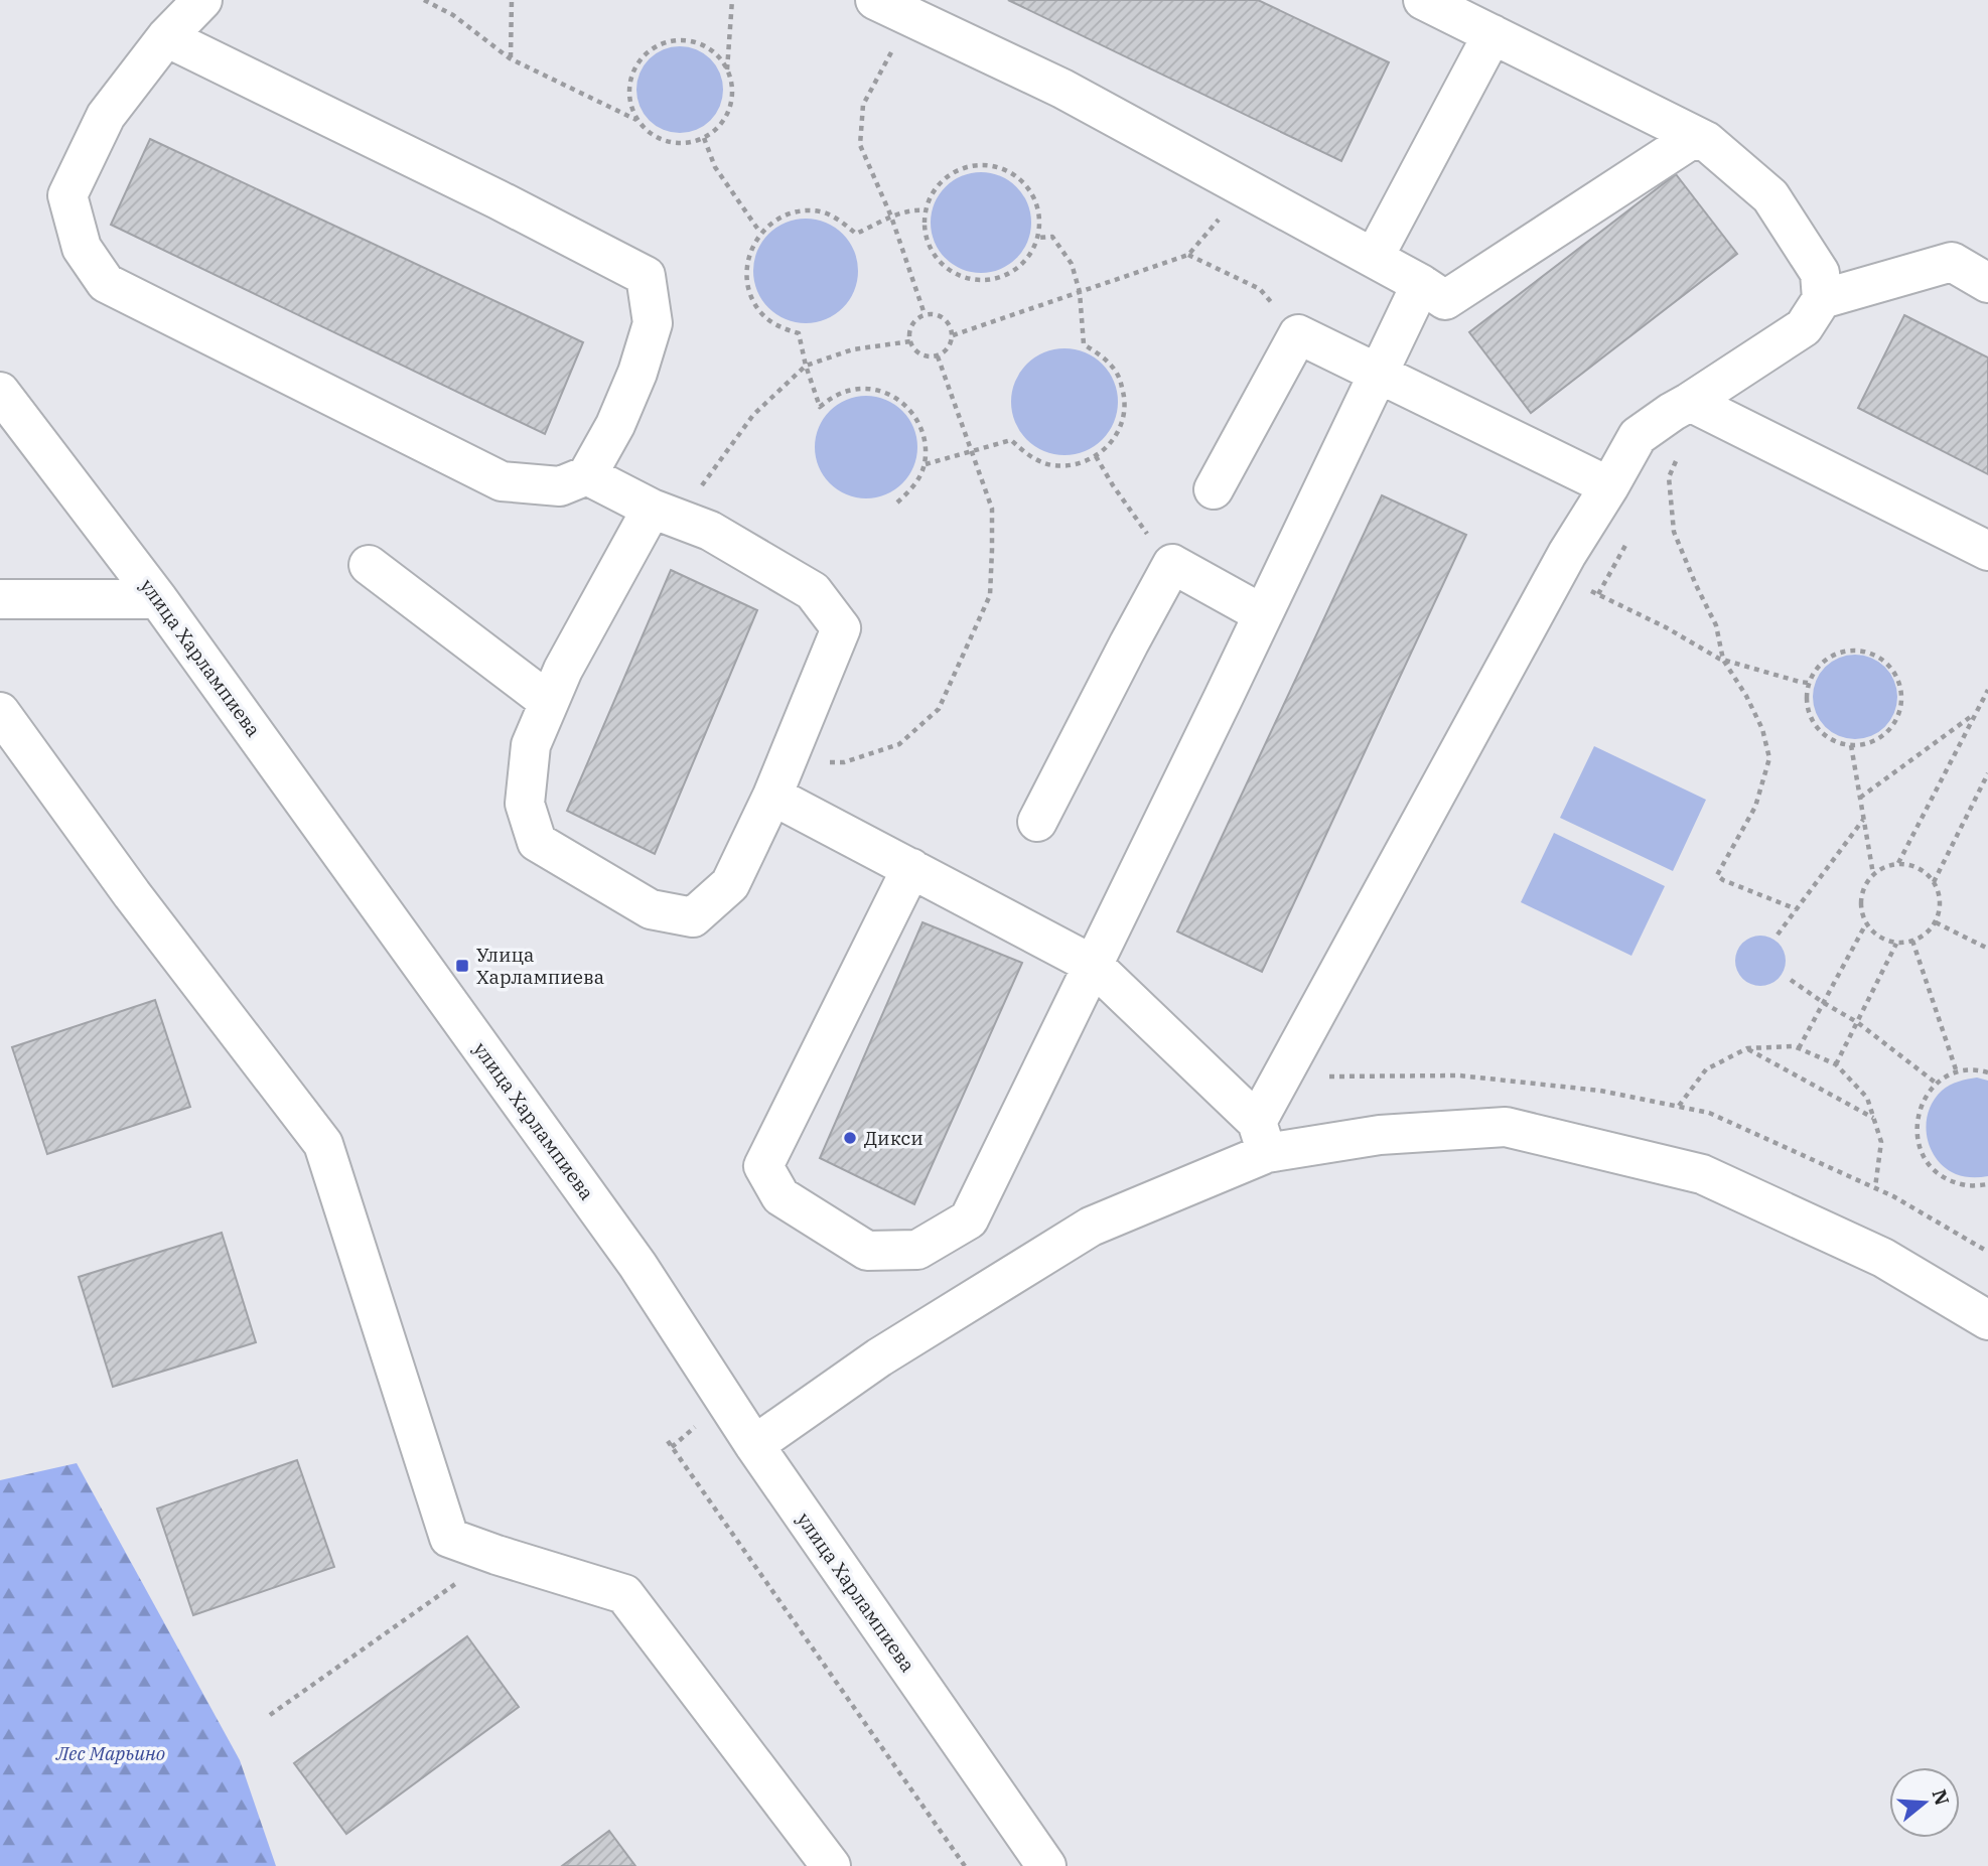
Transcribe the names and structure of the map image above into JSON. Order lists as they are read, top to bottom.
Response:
{
  "streets": {
    "street": ["улица Харлампиева"]
  },
  "parks": ["Лес Марьино"],
  "places": {
    "transit": ["Улица Харлампиева"],
    "other": ["Дикси"]
  },
  "north": "right"
}
